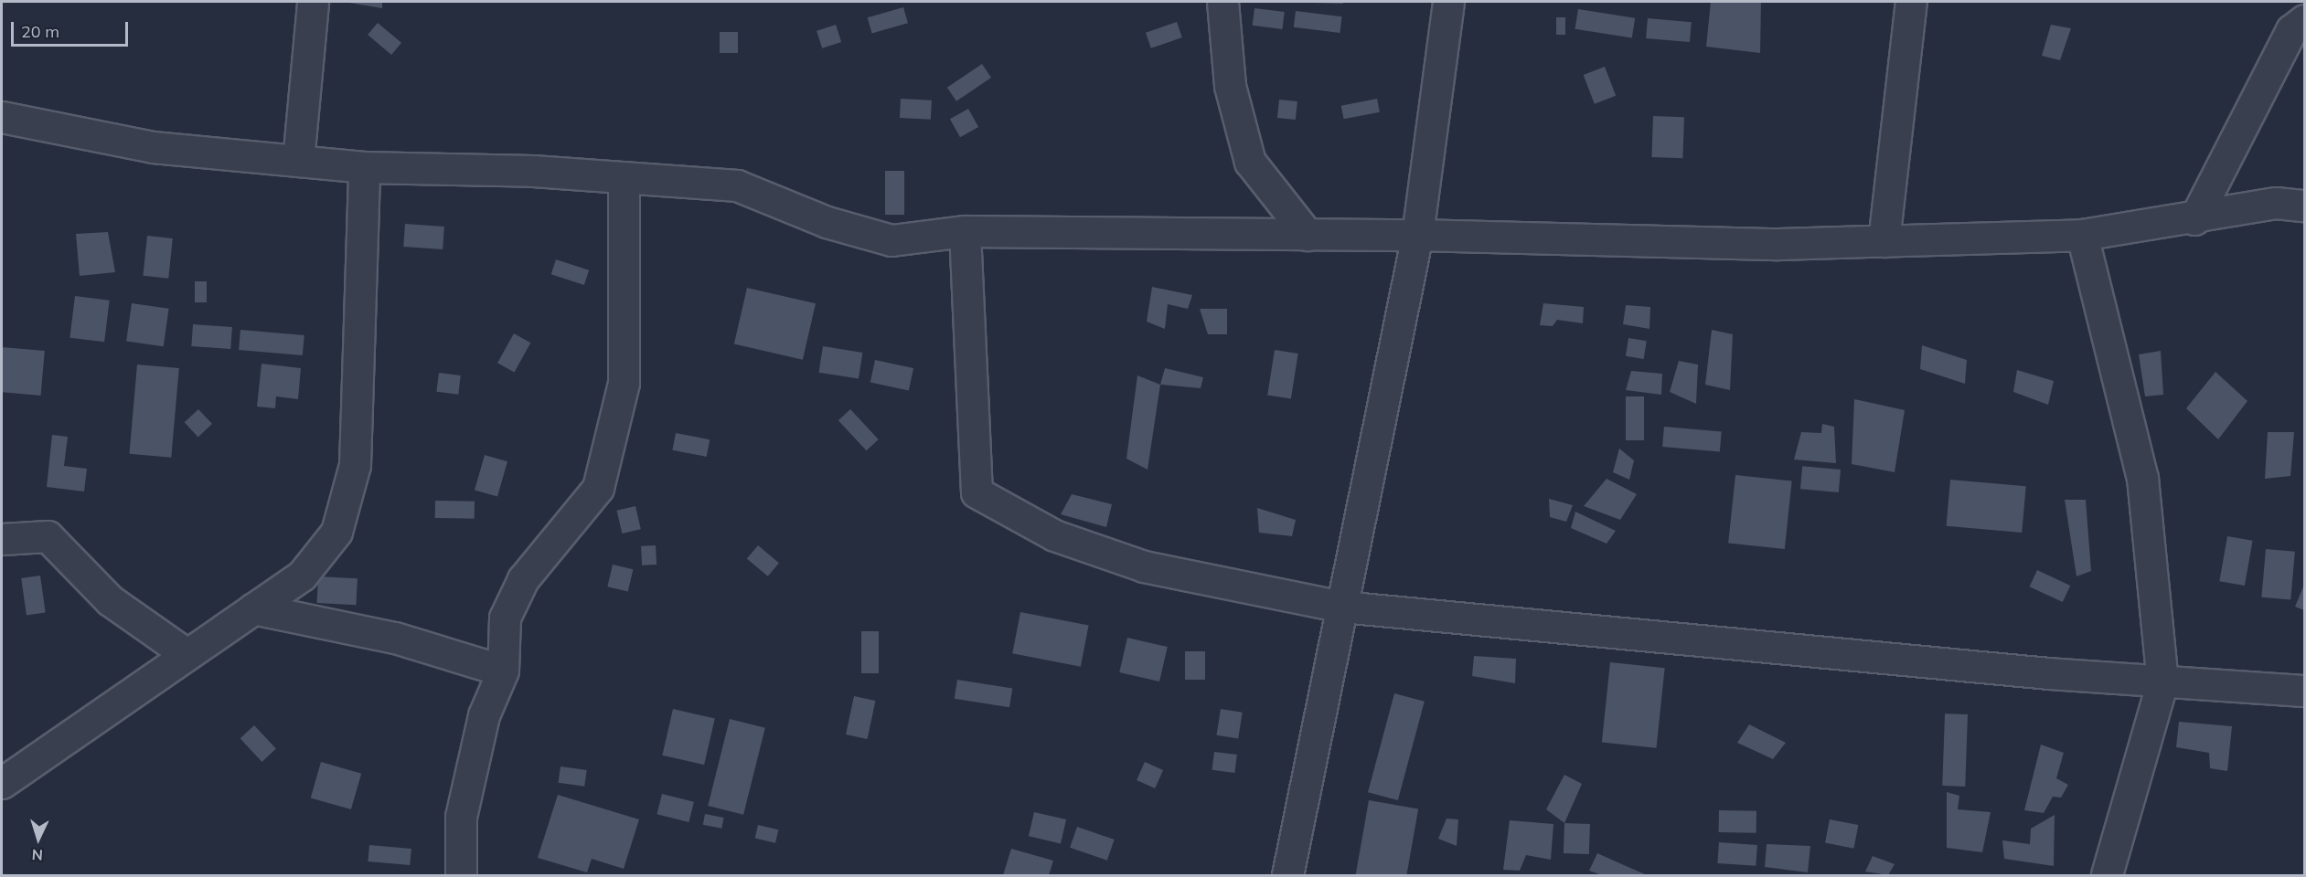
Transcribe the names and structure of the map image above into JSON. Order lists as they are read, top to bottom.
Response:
{
  "scale_bar": "20 m",
  "north": "bottom"
}
